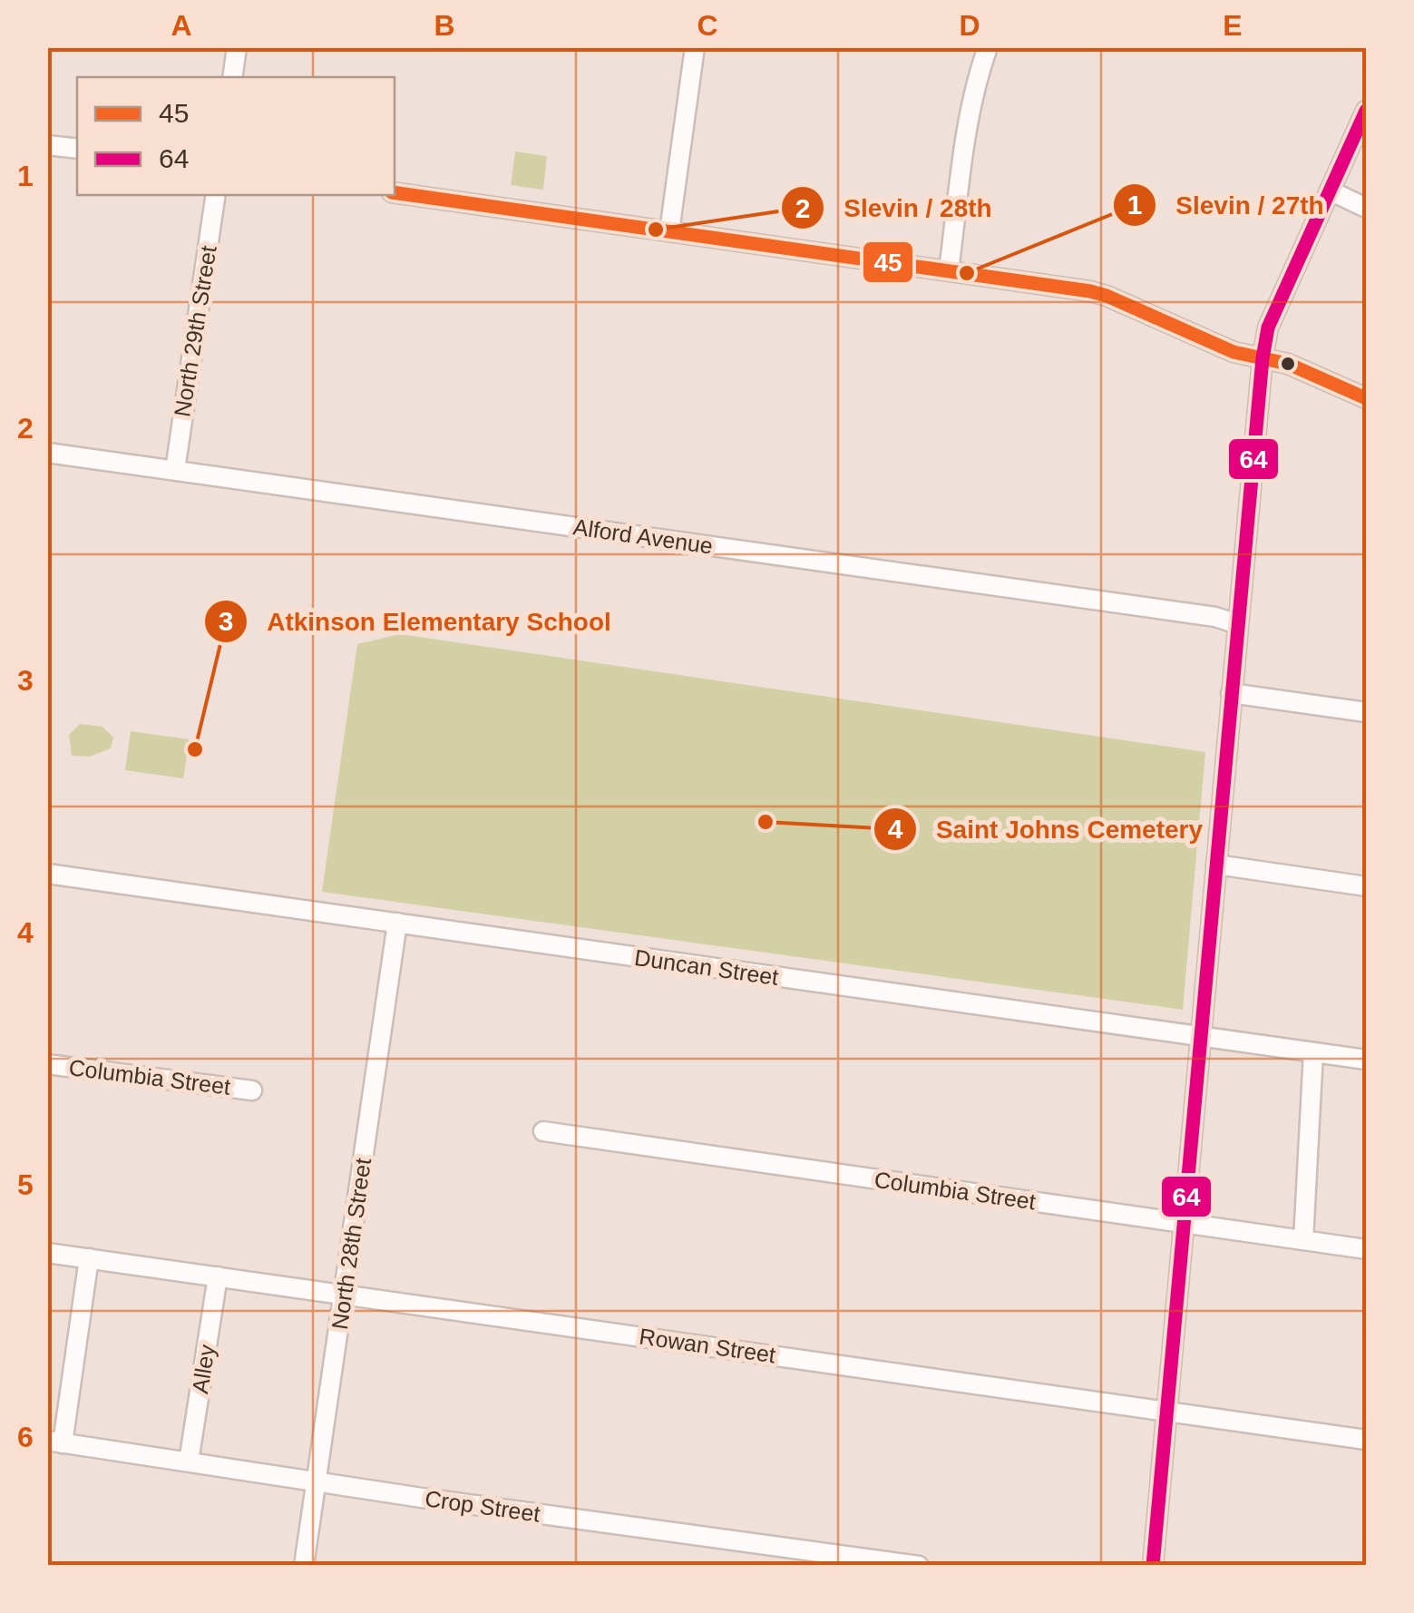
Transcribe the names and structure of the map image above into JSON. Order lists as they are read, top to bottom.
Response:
{
  "streets": {
    "street": [
      "North 29th Street",
      "Alford Avenue",
      "Duncan Street",
      "Columbia Street",
      "North 28th Street",
      "Rowan Street",
      "Alley",
      "Crop Street"
    ]
  },
  "crossings": [
    ["North 29th Street", "Alford Avenue"],
    ["Duncan Street", "North 28th Street"],
    ["North 28th Street", "Rowan Street"],
    ["North 28th Street", "Crop Street"],
    ["Rowan Street", "Alley"],
    ["Alley", "Crop Street"]
  ],
  "places": [
    "Slevin / 28th",
    "Slevin / 27th",
    "Atkinson Elementary School",
    "Saint Johns Cemetery"
  ],
  "lines": ["transit line 64", "transit line 45"],
  "legend": ["45", "64"],
  "grid": {
    "columns": [
      "A",
      "B",
      "C",
      "D",
      "E"
    ],
    "rows": [
      "1",
      "2",
      "3",
      "4",
      "5",
      "6"
    ]
  }
}
